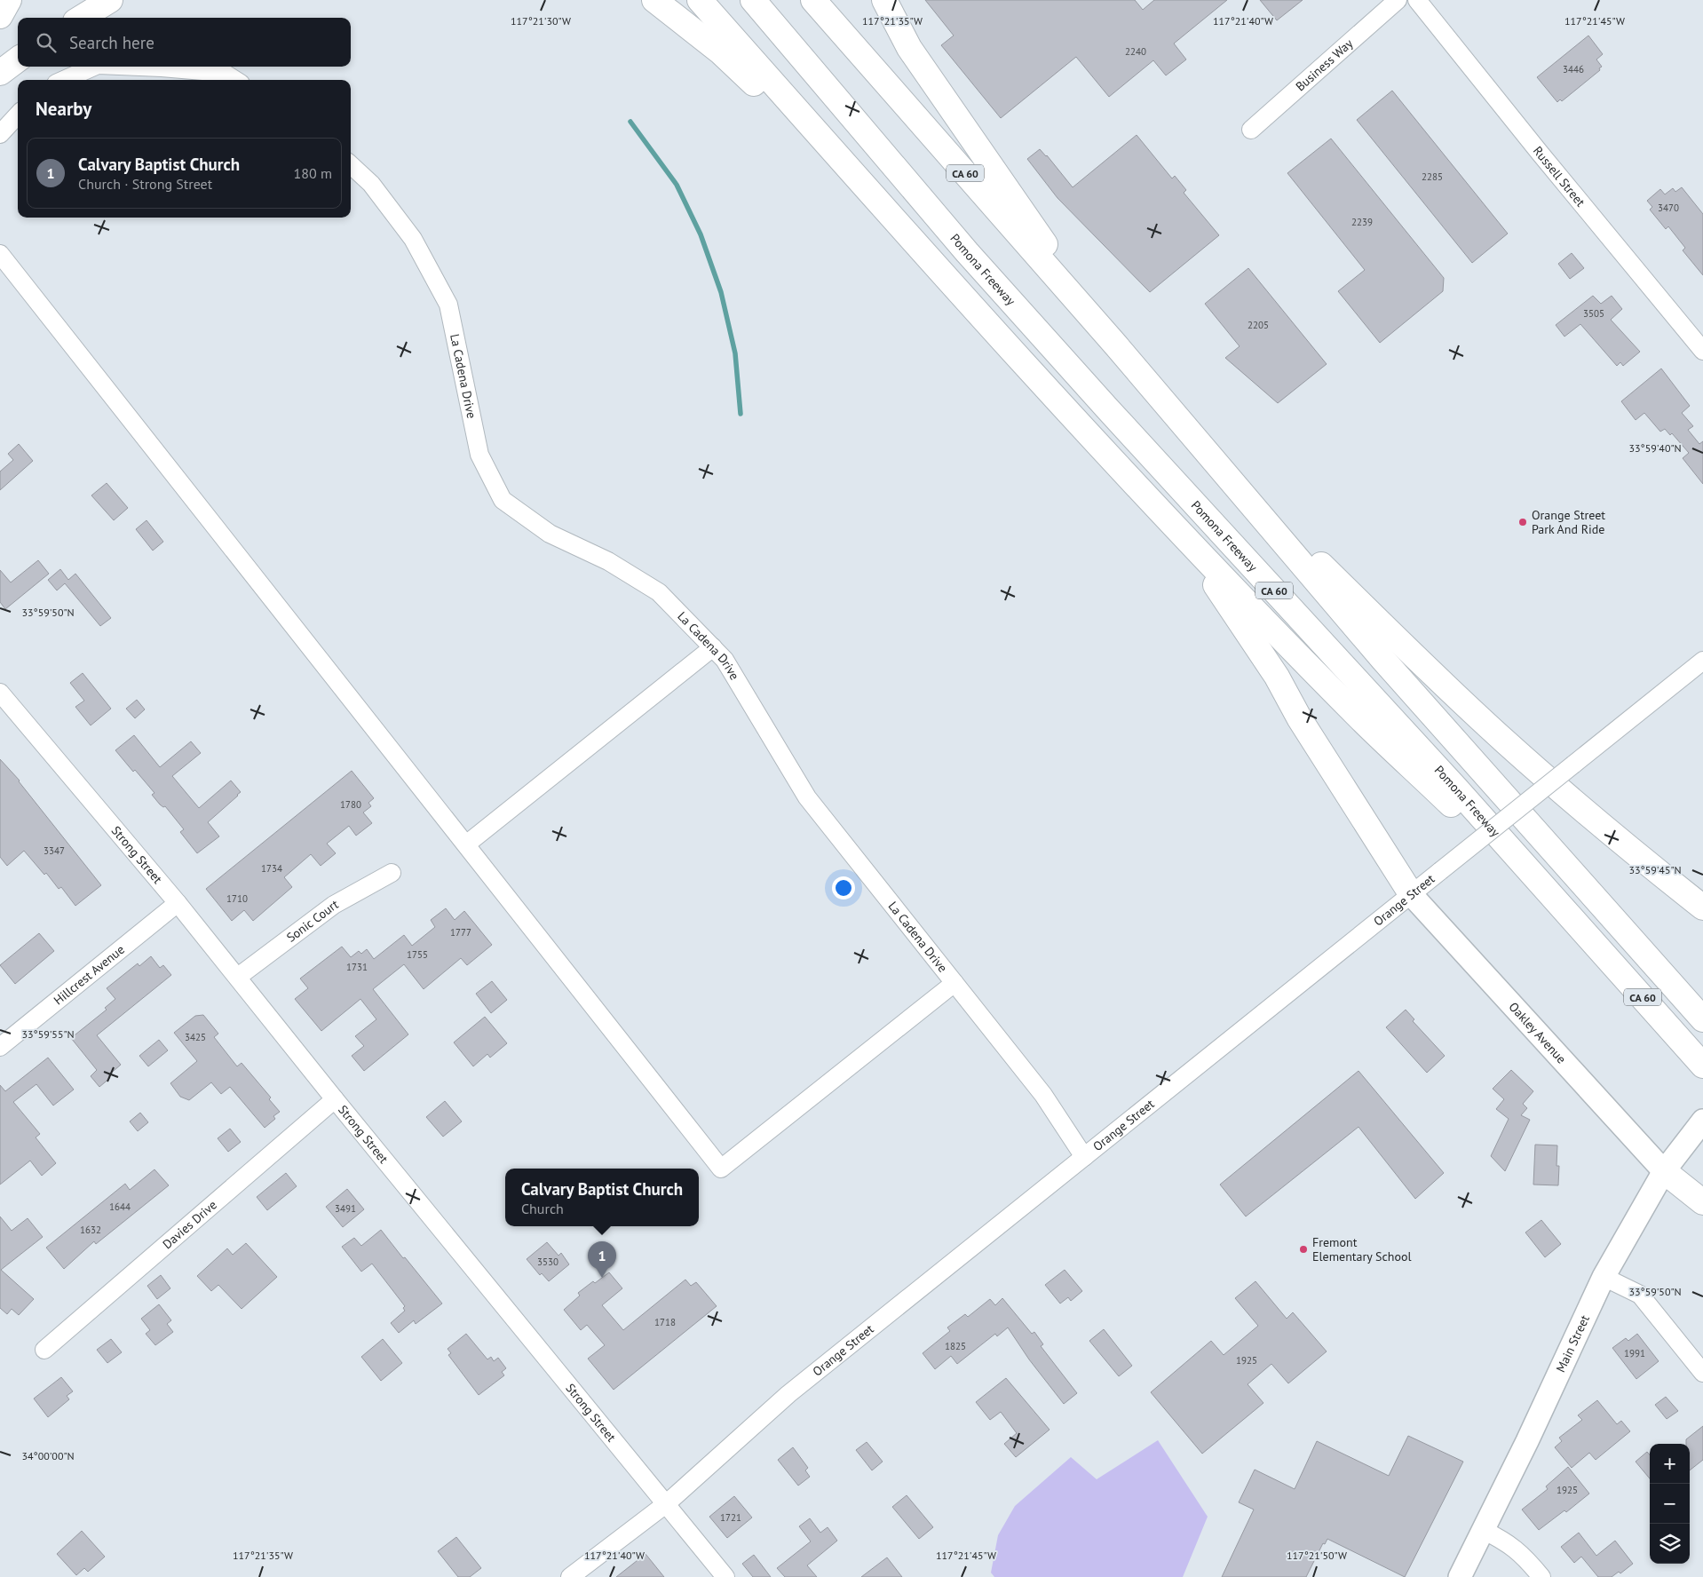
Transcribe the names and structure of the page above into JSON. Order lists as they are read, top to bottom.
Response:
{
  "streets": {
    "highway": ["CA 60", "Pomona Freeway"],
    "main road": ["Oakley Avenue", "Main Street"],
    "street": [
      "Business Way",
      "Russell Street",
      "La Cadena Drive",
      "Strong Street",
      "Orange Street",
      "Sonic Court",
      "Hillcrest Avenue",
      "Davies Drive"
    ]
  },
  "crossings": [
    ["La Cadena Drive", "Orange Street"],
    ["Strong Street", "Orange Street"],
    ["Strong Street", "Sonic Court"],
    ["Strong Street", "Hillcrest Avenue"],
    ["Strong Street", "Davies Drive"],
    ["Orange Street", "Oakley Avenue"],
    ["Oakley Avenue", "Main Street"]
  ],
  "places": ["Orange Street Park And Ride", "Fremont Elementary School"],
  "house_numbers": [
    "2240",
    "3446",
    "2285",
    "3470",
    "2239",
    "3505",
    "2205",
    "1780",
    "3347",
    "1734",
    "1710",
    "1777",
    "1755",
    "1731",
    "3425",
    "1644",
    "3491",
    "1632",
    "3530",
    "1718",
    "1825",
    "1991",
    "1925",
    "1925",
    "1721"
  ],
  "page": {
    "search": "Search here",
    "heading": "Nearby",
    "list": [
      {
        "mark": "1",
        "name": "Calvary Baptist Church",
        "note": "Church · Strong Street",
        "value": "180 m"
      }
    ],
    "popup": ["Calvary Baptist Church", "Church"],
    "pins": "1",
    "map_buttons": ["+", "−"]
  },
  "coordinates": [
    "117°21'40\"W",
    "117°21'30\"W",
    "117°21'35\"W",
    "117°21'45\"W",
    "33°59'40\"N",
    "33°59'50\"N",
    "33°59'45\"N",
    "33°59'55\"N",
    "34°00'00\"N",
    "117°21'50\"W"
  ]
}
